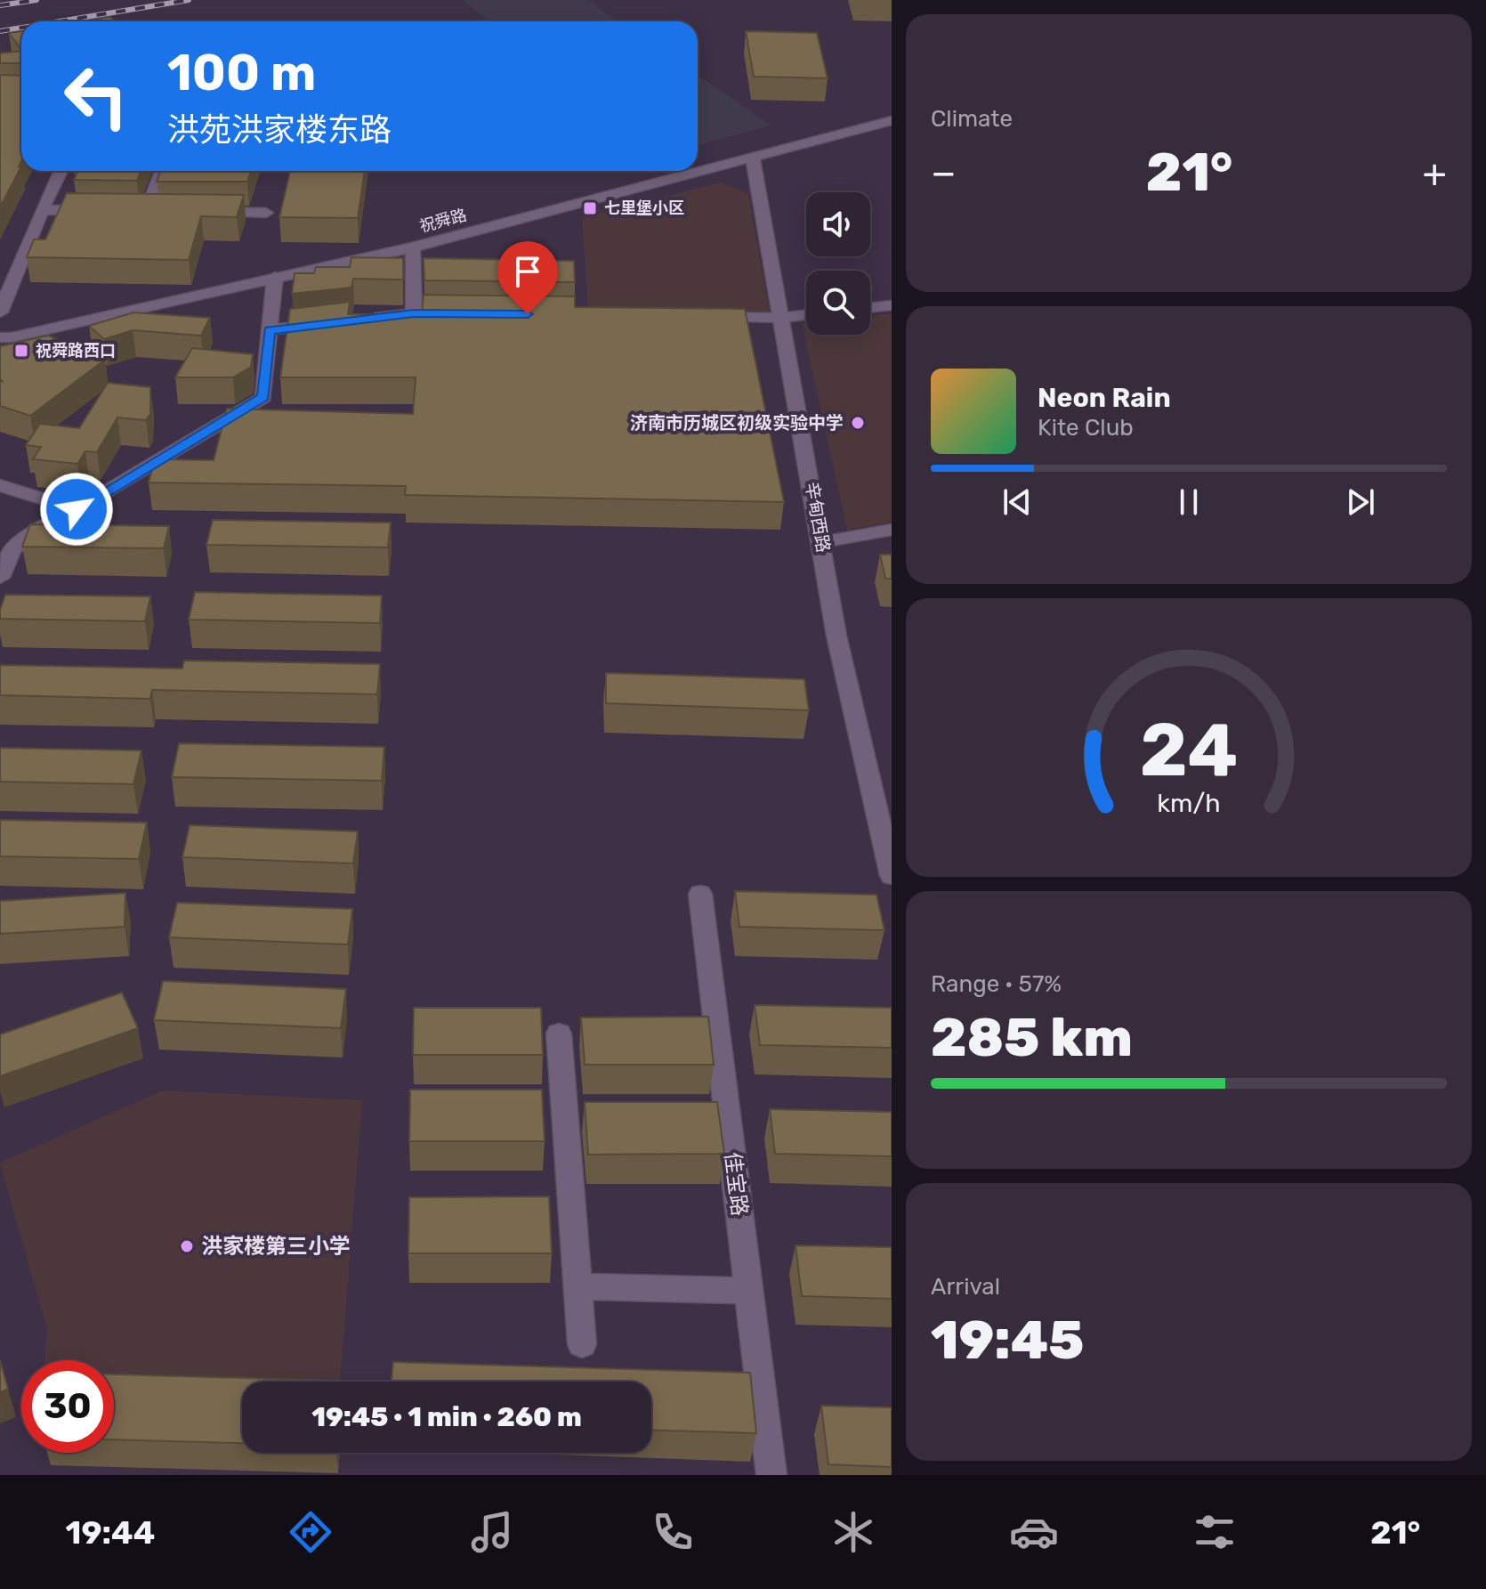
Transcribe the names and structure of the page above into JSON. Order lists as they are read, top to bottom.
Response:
{
  "streets": {
    "street": ["祝舜路", "辛甸西路", "佳宝路"]
  },
  "crossings": [
    ["祝舜路", "辛甸西路"]
  ],
  "places": {
    "transit": ["七里堡小区", "祝舜路西口"],
    "other": ["济南市历城区初级实验中学", "洪家楼第三小学"]
  },
  "page": {
    "tile": [
      "Climate",
      ["Range · 57%", "285 km"],
      ["Arrival", "19:45"]
    ],
    "turn": ["100 m", "洪苑洪家楼东路"],
    "heat": ["−", "21°", "+"],
    "song": ["Neon Rain", "Kite Club"],
    "limit": "30",
    "trip": "19:45 · 1 min · 260 m",
    "tabs": ["19:44", "21°"],
    "gauge": ["24", "km/h"]
  }
}
